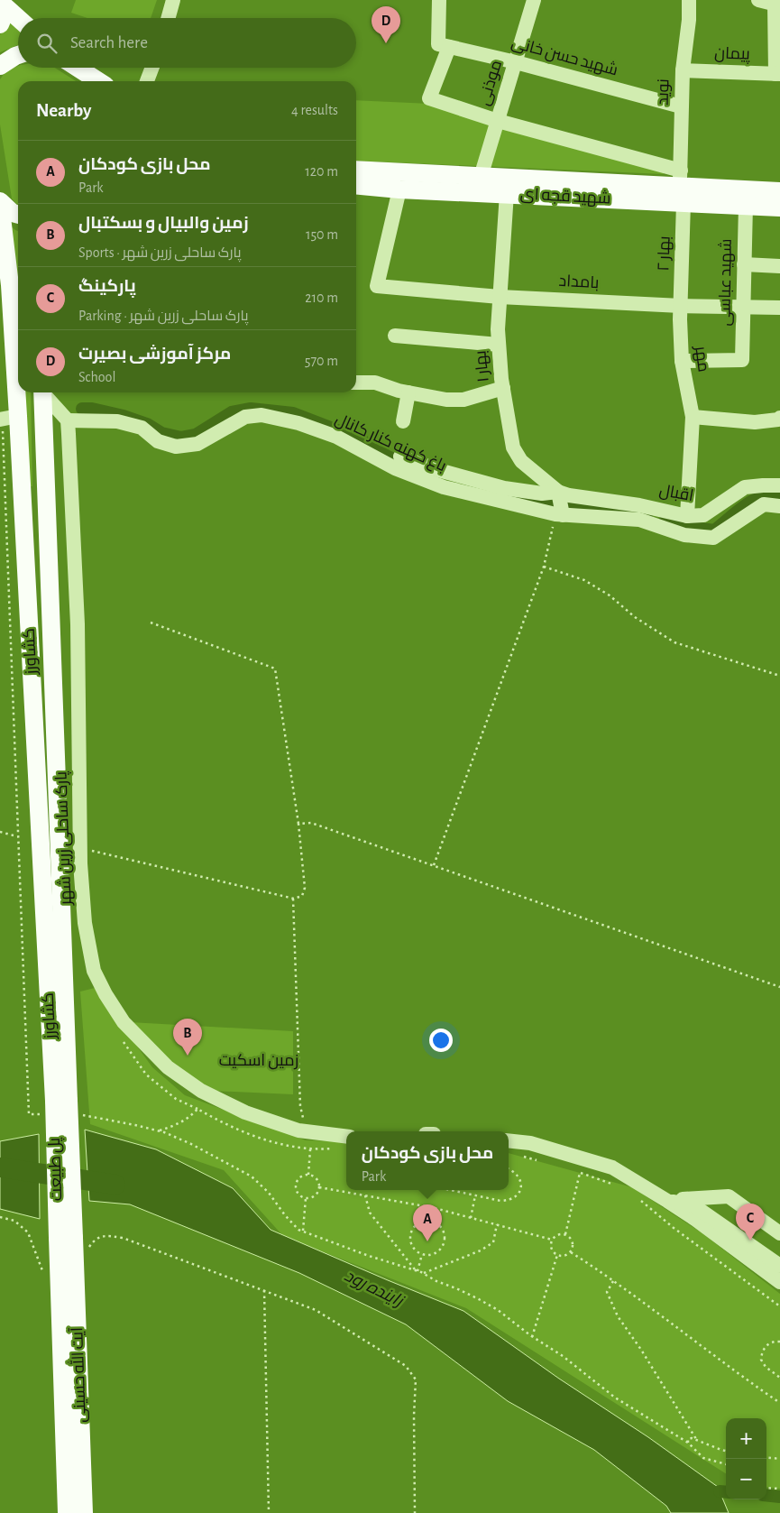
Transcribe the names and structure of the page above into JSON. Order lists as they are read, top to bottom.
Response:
{
  "streets": {
    "main road": [
      "شهید قجه ای",
      "کشاورز",
      "پل طبیعت",
      "آیت الله حسینی"
    ],
    "street": [
      "پیمان",
      "شهید حسن خانی",
      "موذنی",
      "نوید",
      "بهار ۲",
      "بامداد",
      "شهید عباسی",
      "مهر",
      "بهار ۱",
      "باغ کهنه کنار کانال",
      "اقبال",
      "پارک ساحلی زرین شهر"
    ]
  },
  "crossings": [
    ["پیمان", "نوید"],
    ["شهید حسن خانی", "موذنی"],
    ["شهید حسن خانی", "نوید"],
    ["موذنی", "شهید قجه ای"],
    ["نوید", "شهید قجه ای"],
    ["نوید", "بهار ۲"],
    ["شهید قجه ای", "بهار ۲"],
    ["شهید قجه ای", "بامداد"],
    ["شهید قجه ای", "شهید عباسی"],
    ["شهید قجه ای", "بهار ۱"],
    ["بهار ۲", "بامداد"],
    ["بهار ۲", "مهر"],
    ["بامداد", "شهید عباسی"],
    ["بامداد", "مهر"],
    ["بامداد", "بهار ۱"],
    ["شهید عباسی", "مهر"],
    ["مهر", "اقبال"],
    ["بهار ۱", "اقبال"],
    ["باغ کهنه کنار کانال", "پارک ساحلی زرین شهر"],
    ["کشاورز", "پل طبیعت"],
    ["پل طبیعت", "آیت الله حسینی"]
  ],
  "water": ["زاینده رود"],
  "parks": ["زمین اسکیت"],
  "page": {
    "pins": [
      "D",
      "B",
      "C",
      "A"
    ],
    "search": "Search here",
    "heading": ["Nearby", "4 results"],
    "list": [
      {
        "mark": "A",
        "name": "محل بازی کودکان",
        "note": "Park",
        "value": "120 m"
      },
      {
        "mark": "B",
        "name": "زمین والبیال و بسکتبال",
        "note": "Sports · پارک ساحلی زرین شهر",
        "value": "150 m"
      },
      {
        "mark": "C",
        "name": "پارکینگ",
        "note": "Parking · پارک ساحلی زرین شهر",
        "value": "210 m"
      },
      {
        "mark": "D",
        "name": "مرکز آموزشی بصیرت",
        "note": "School",
        "value": "570 m"
      }
    ],
    "popup": ["محل بازی کودکان", "Park"],
    "map_buttons": ["+", "−"]
  }
}
